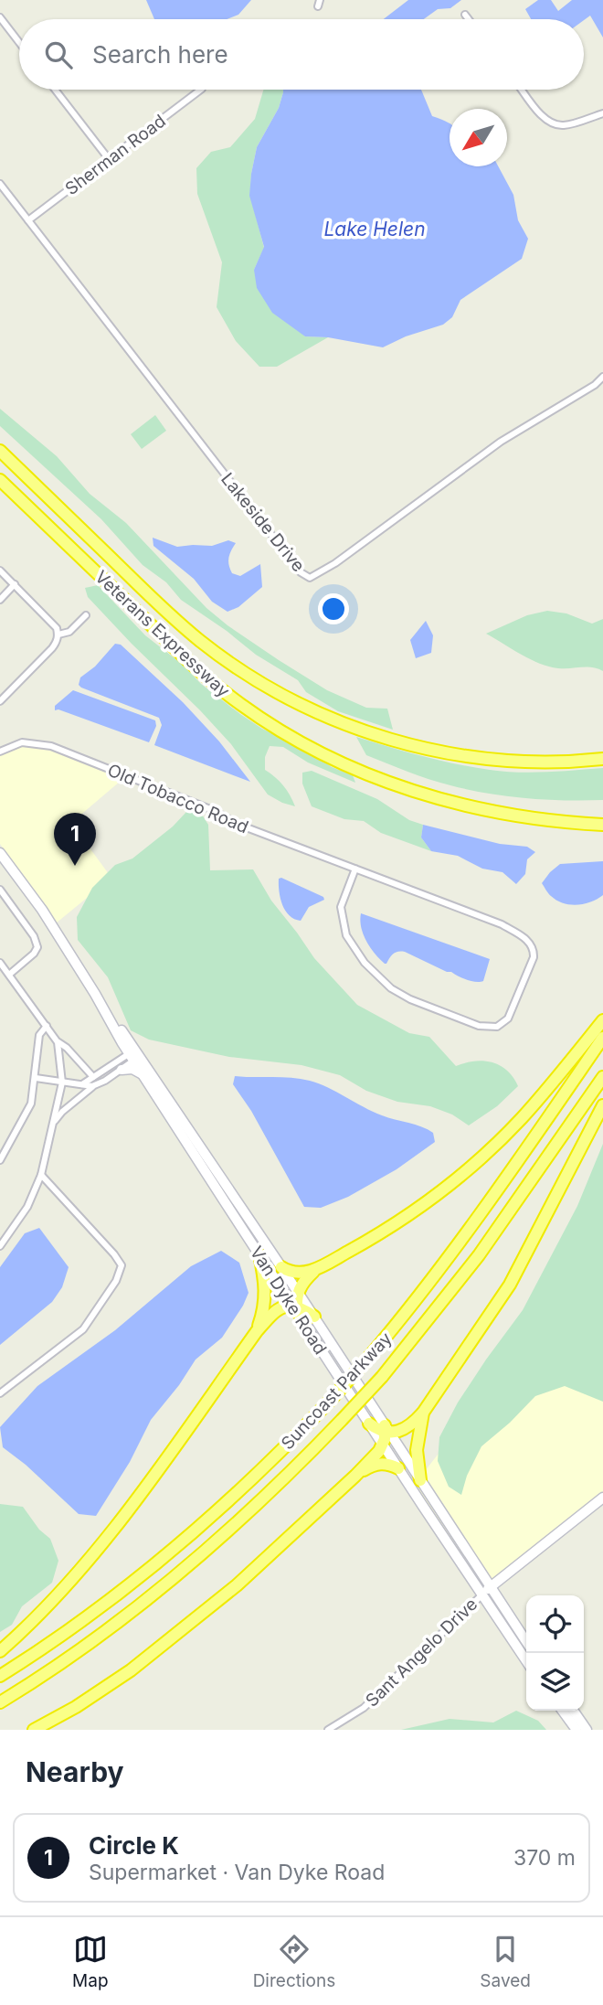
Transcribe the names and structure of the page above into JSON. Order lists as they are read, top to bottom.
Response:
{
  "streets": {
    "highway": ["Veterans Expressway", "Suncoast Parkway"],
    "main road": ["Van Dyke Road"],
    "street": [
      "Sherman Road",
      "Lakeside Drive",
      "Old Tobacco Road",
      "Sant Angelo Drive"
    ]
  },
  "crossings": [
    ["Sherman Road", "Lakeside Drive"],
    ["Van Dyke Road", "Sant Angelo Drive"]
  ],
  "water": ["Lake Helen"],
  "north": "bottom left",
  "page": {
    "search": "Search here",
    "pins": "1",
    "heading": "Nearby",
    "list": [
      {
        "mark": "1",
        "name": "Circle K",
        "note": "Supermarket · Van Dyke Road",
        "value": "370 m"
      }
    ],
    "nav": ["Map", "Directions", "Saved"]
  }
}
